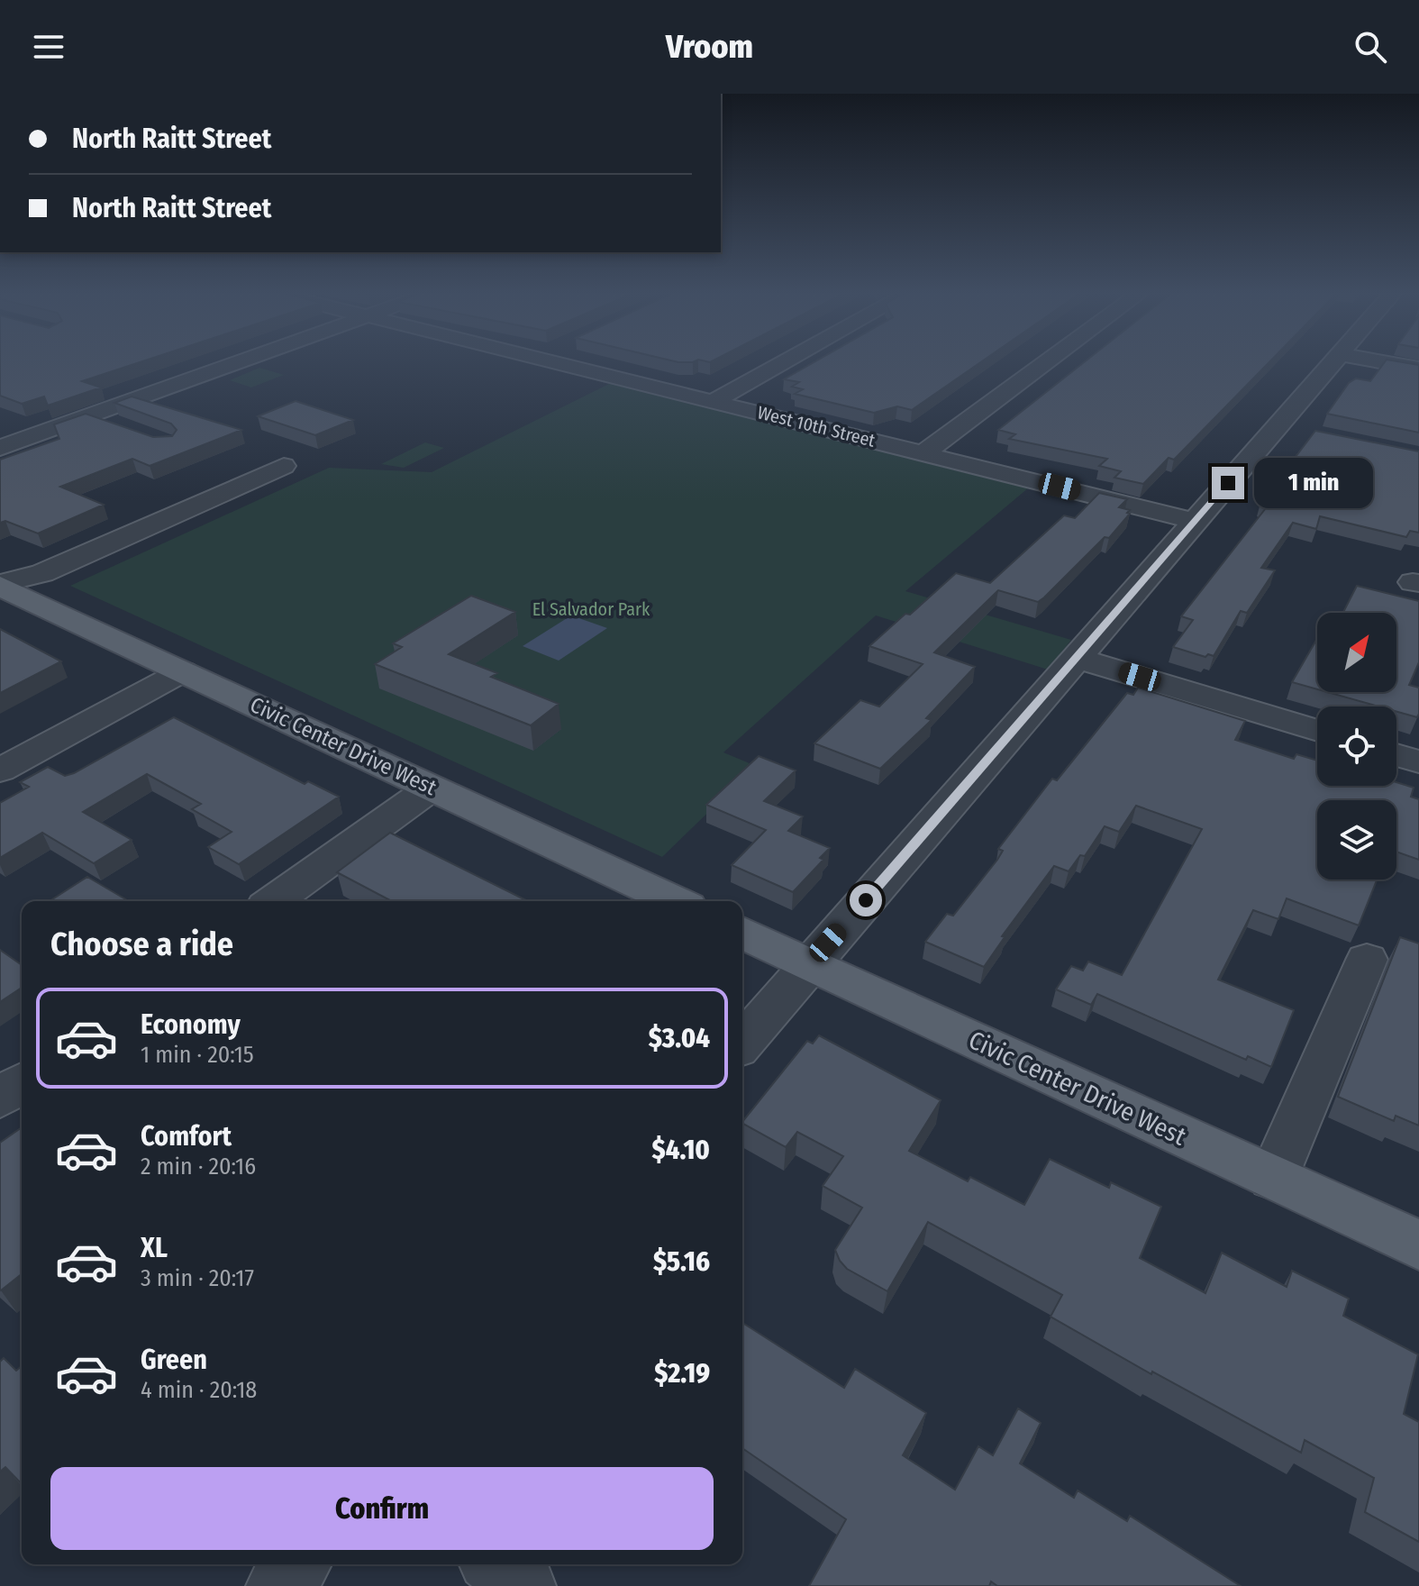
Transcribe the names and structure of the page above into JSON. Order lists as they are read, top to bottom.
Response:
{
  "streets": {
    "main road": ["Civic Center Drive West"],
    "street": ["West 10th Street"]
  },
  "parks": ["El Salvador Park"],
  "north": "top right",
  "page": {
    "header": "Vroom",
    "banner": ["North Raitt Street", "North Raitt Street"],
    "bubble": "1 min",
    "heading": "Choose a ride",
    "list": [
      {
        "name": "Economy",
        "note": "1 min · 20:15",
        "value": "$3.04"
      },
      {
        "name": "Comfort",
        "note": "2 min · 20:16",
        "value": "$4.10"
      },
      {
        "name": "XL",
        "note": "3 min · 20:17",
        "value": "$5.16"
      },
      {
        "name": "Green",
        "note": "4 min · 20:18",
        "value": "$2.19"
      }
    ],
    "buttons": "Confirm"
  }
}
